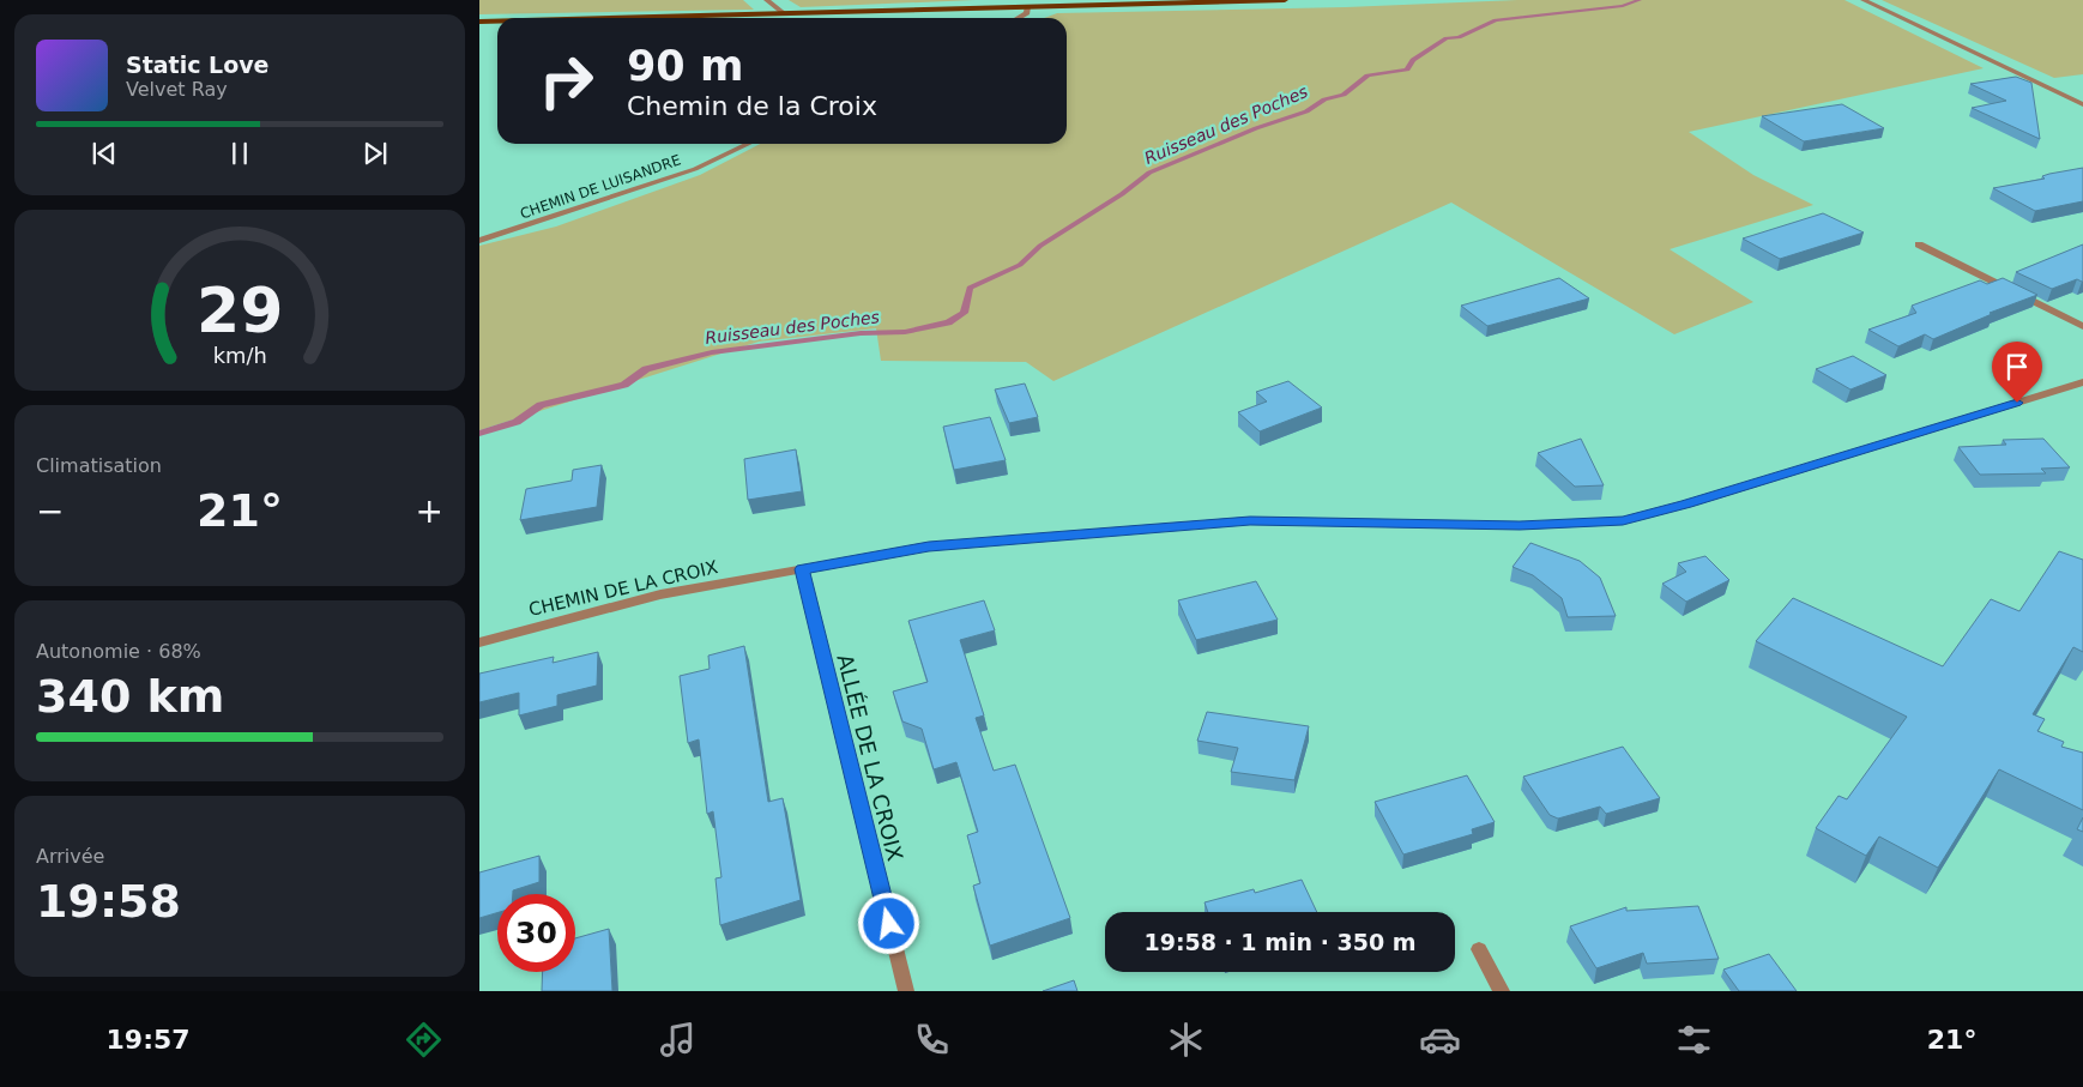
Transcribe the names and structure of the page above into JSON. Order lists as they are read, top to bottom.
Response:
{
  "streets": {
    "street": ["CHEMIN DE LUISANDRE", "CHEMIN DE LA CROIX", "ALLÉE DE LA CROIX"]
  },
  "crossings": [
    ["CHEMIN DE LA CROIX", "ALLÉE DE LA CROIX"]
  ],
  "water": ["Ruisseau des Poches"],
  "page": {
    "turn": ["90 m", "Chemin de la Croix"],
    "song": ["Static Love", "Velvet Ray"],
    "tile": [
      "Climatisation",
      ["Autonomie · 68%", "340 km"],
      ["Arrivée", "19:58"]
    ],
    "heat": ["−", "21°", "+"],
    "limit": "30",
    "trip": "19:58 · 1 min · 350 m",
    "tabs": ["19:57", "21°"],
    "gauge": ["29", "km/h"]
  }
}
